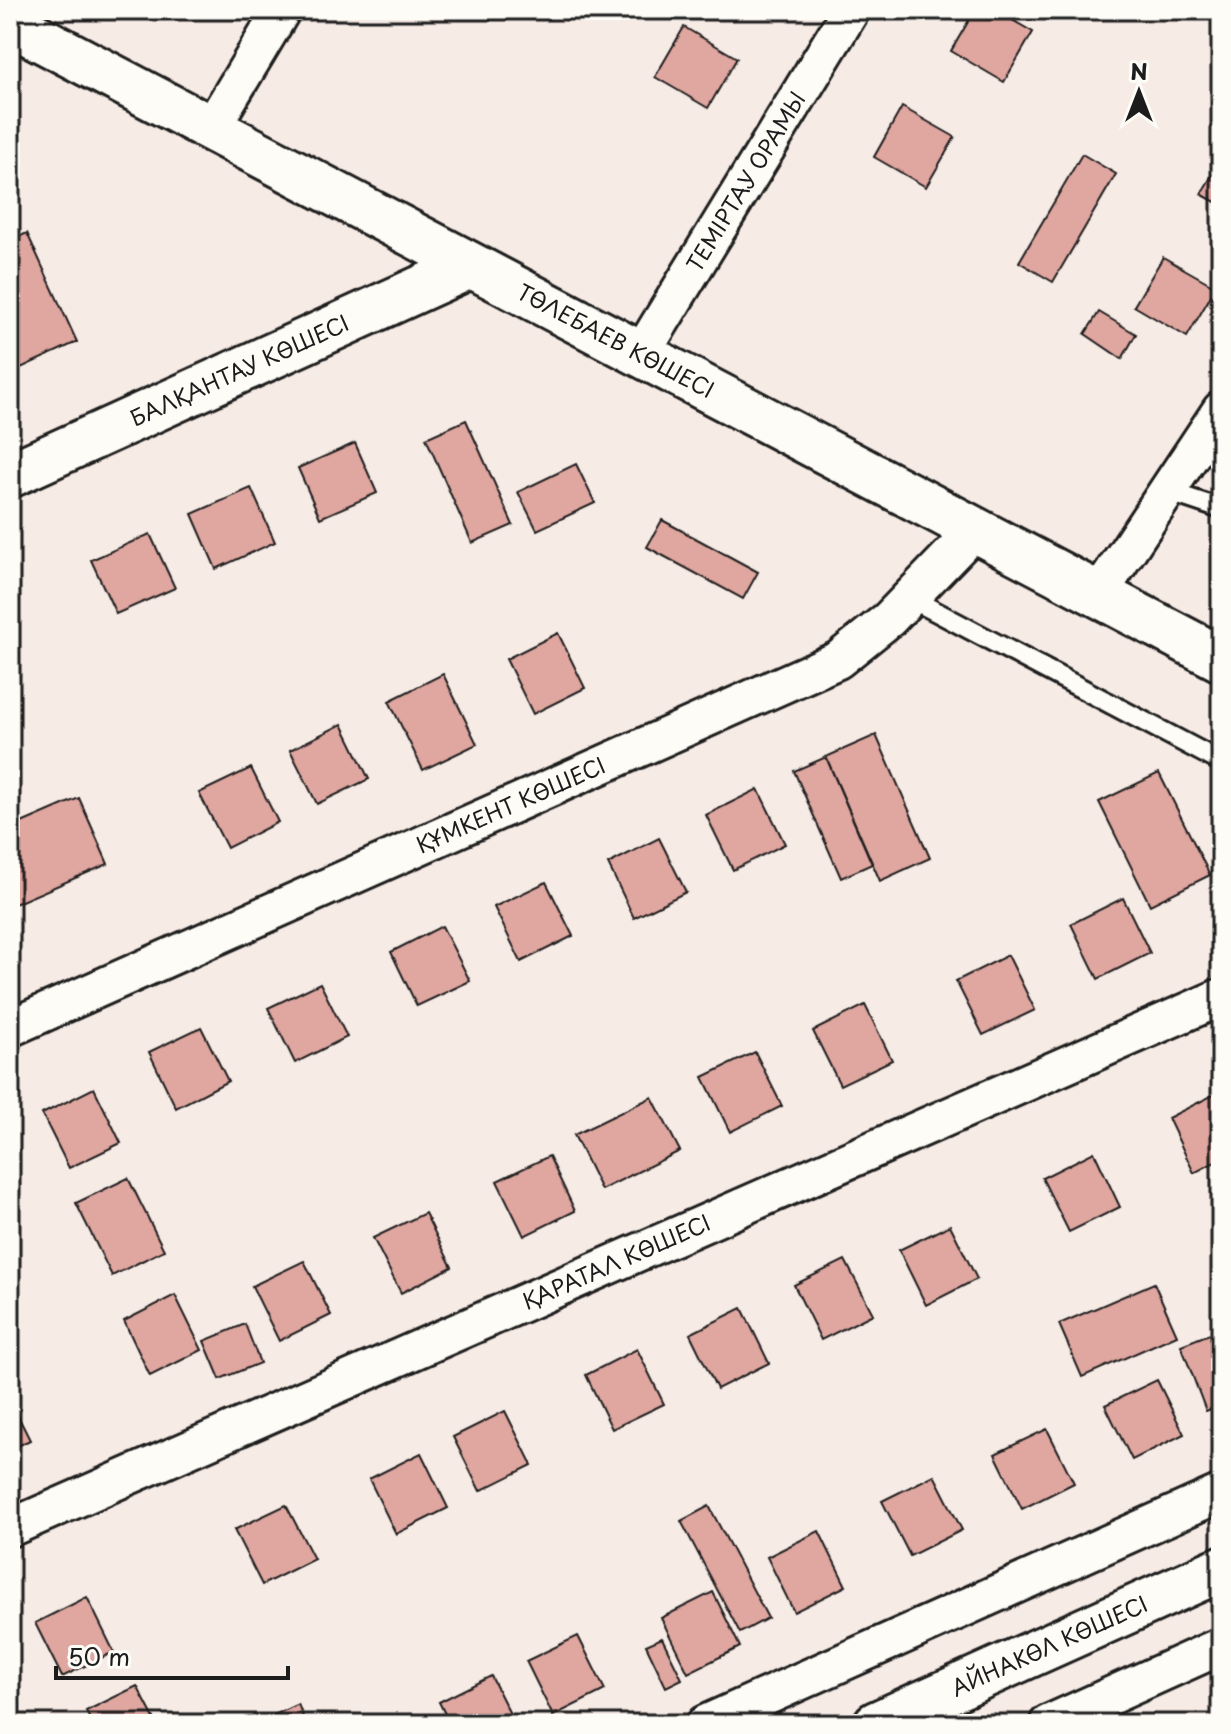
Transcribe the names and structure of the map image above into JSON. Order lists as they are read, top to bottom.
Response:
{
  "streets": {
    "street": [
      "ТЕМІРТАУ ОРАМЫ",
      "ТӨЛЕБАЕВ КӨШЕСІ",
      "БАЛҚАНТАУ КӨШЕСІ",
      "ҚҰМКЕНТ КӨШЕСІ",
      "ҚАРАТАЛ КӨШЕСІ",
      "АЙНАКӨЛ КӨШЕСІ"
    ]
  },
  "crossings": [
    ["ТЕМІРТАУ ОРАМЫ", "ТӨЛЕБАЕВ КӨШЕСІ"],
    ["ТӨЛЕБАЕВ КӨШЕСІ", "БАЛҚАНТАУ КӨШЕСІ"],
    ["ТӨЛЕБАЕВ КӨШЕСІ", "ҚҰМКЕНТ КӨШЕСІ"]
  ],
  "scale_bar": "50 m",
  "north": "top"
}
